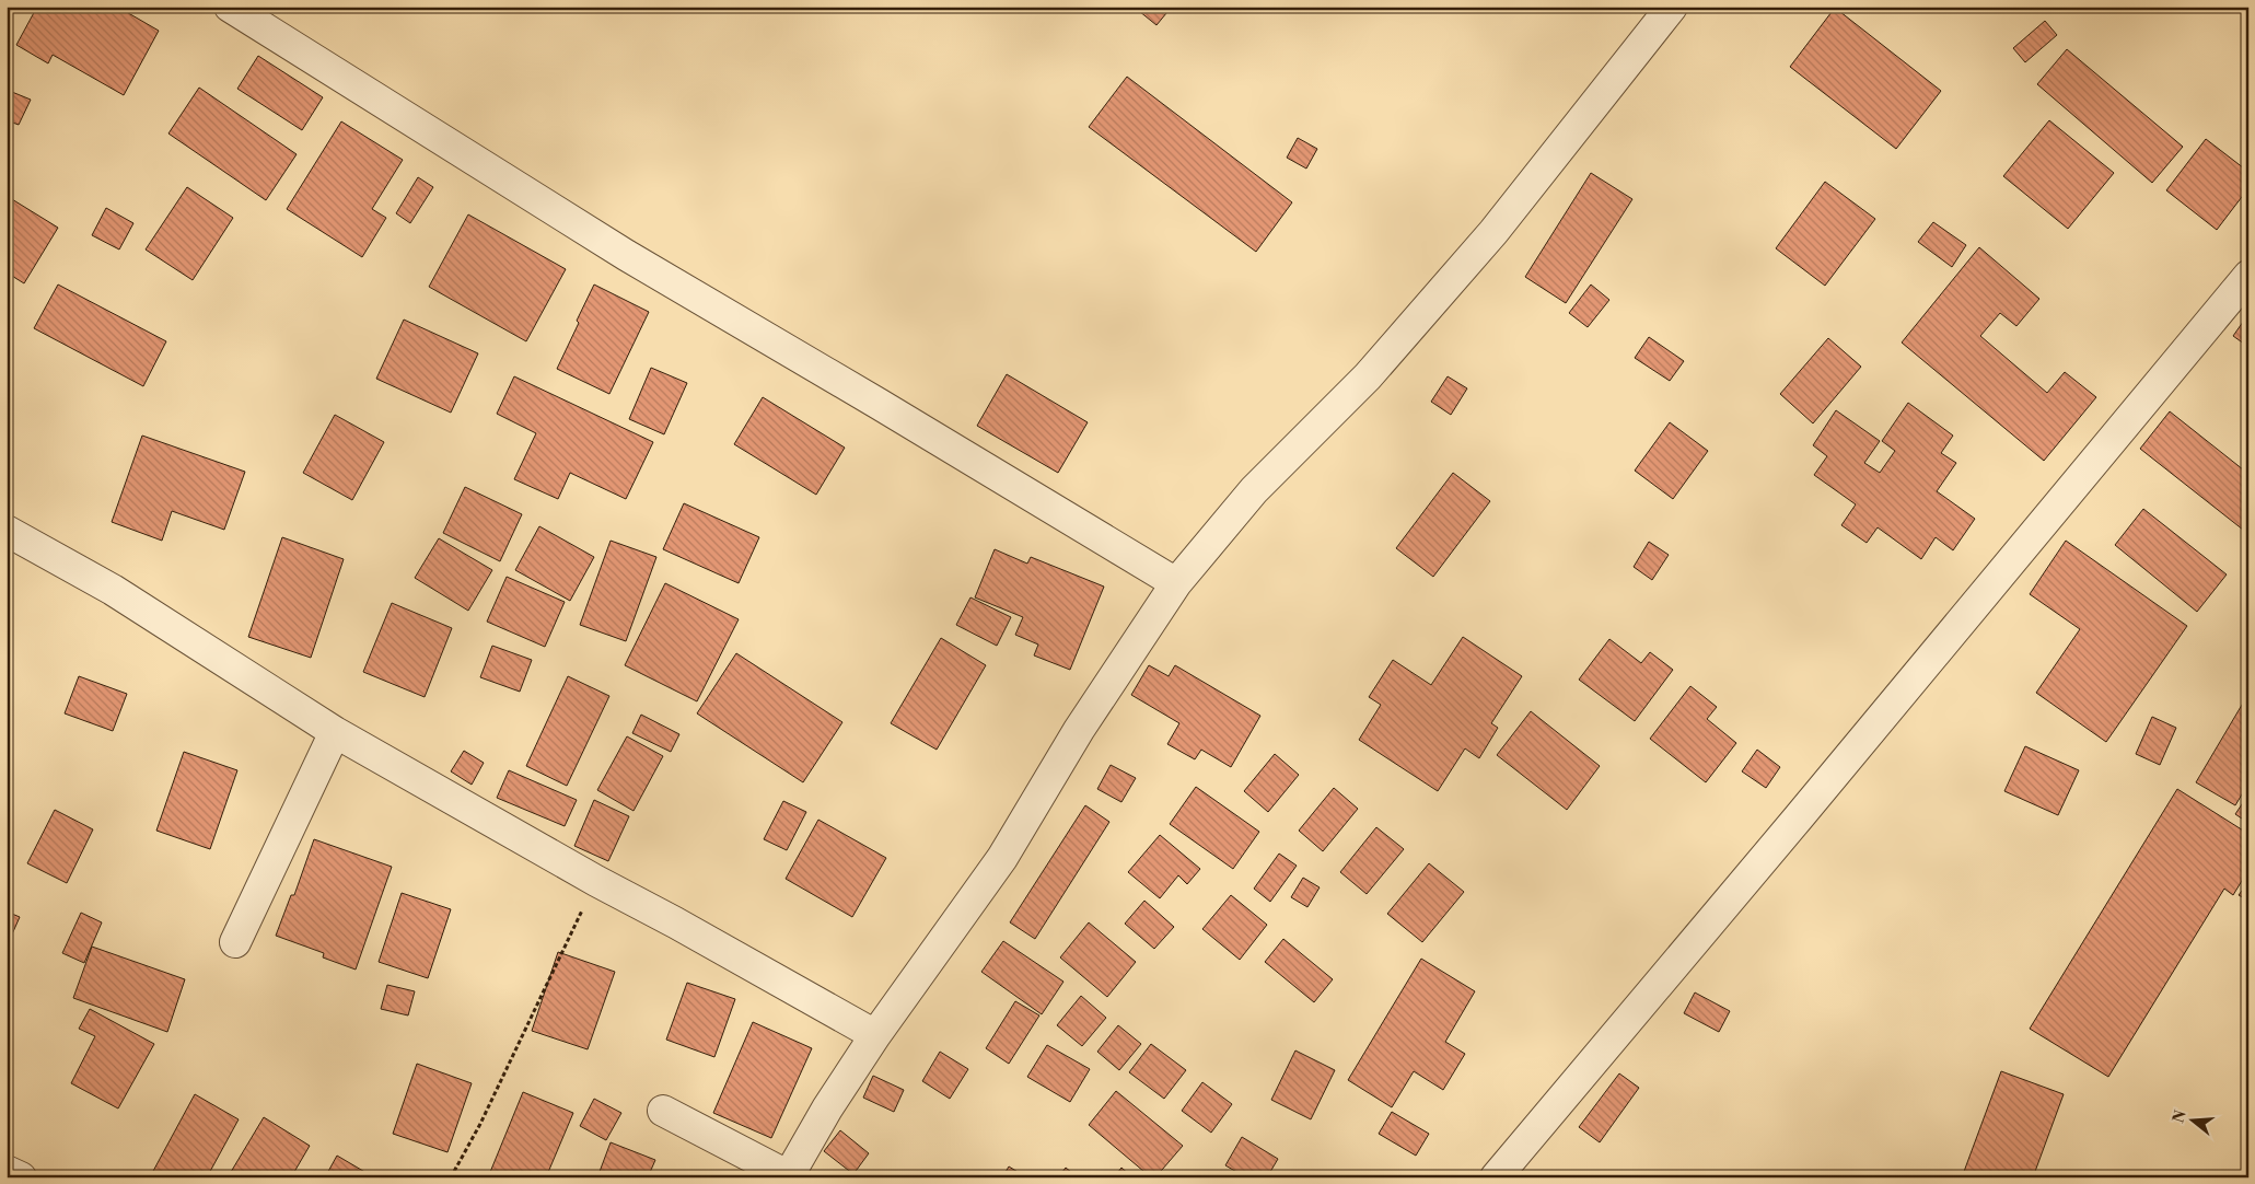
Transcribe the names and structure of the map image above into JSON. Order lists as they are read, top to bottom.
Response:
{
  "north": "left"
}
